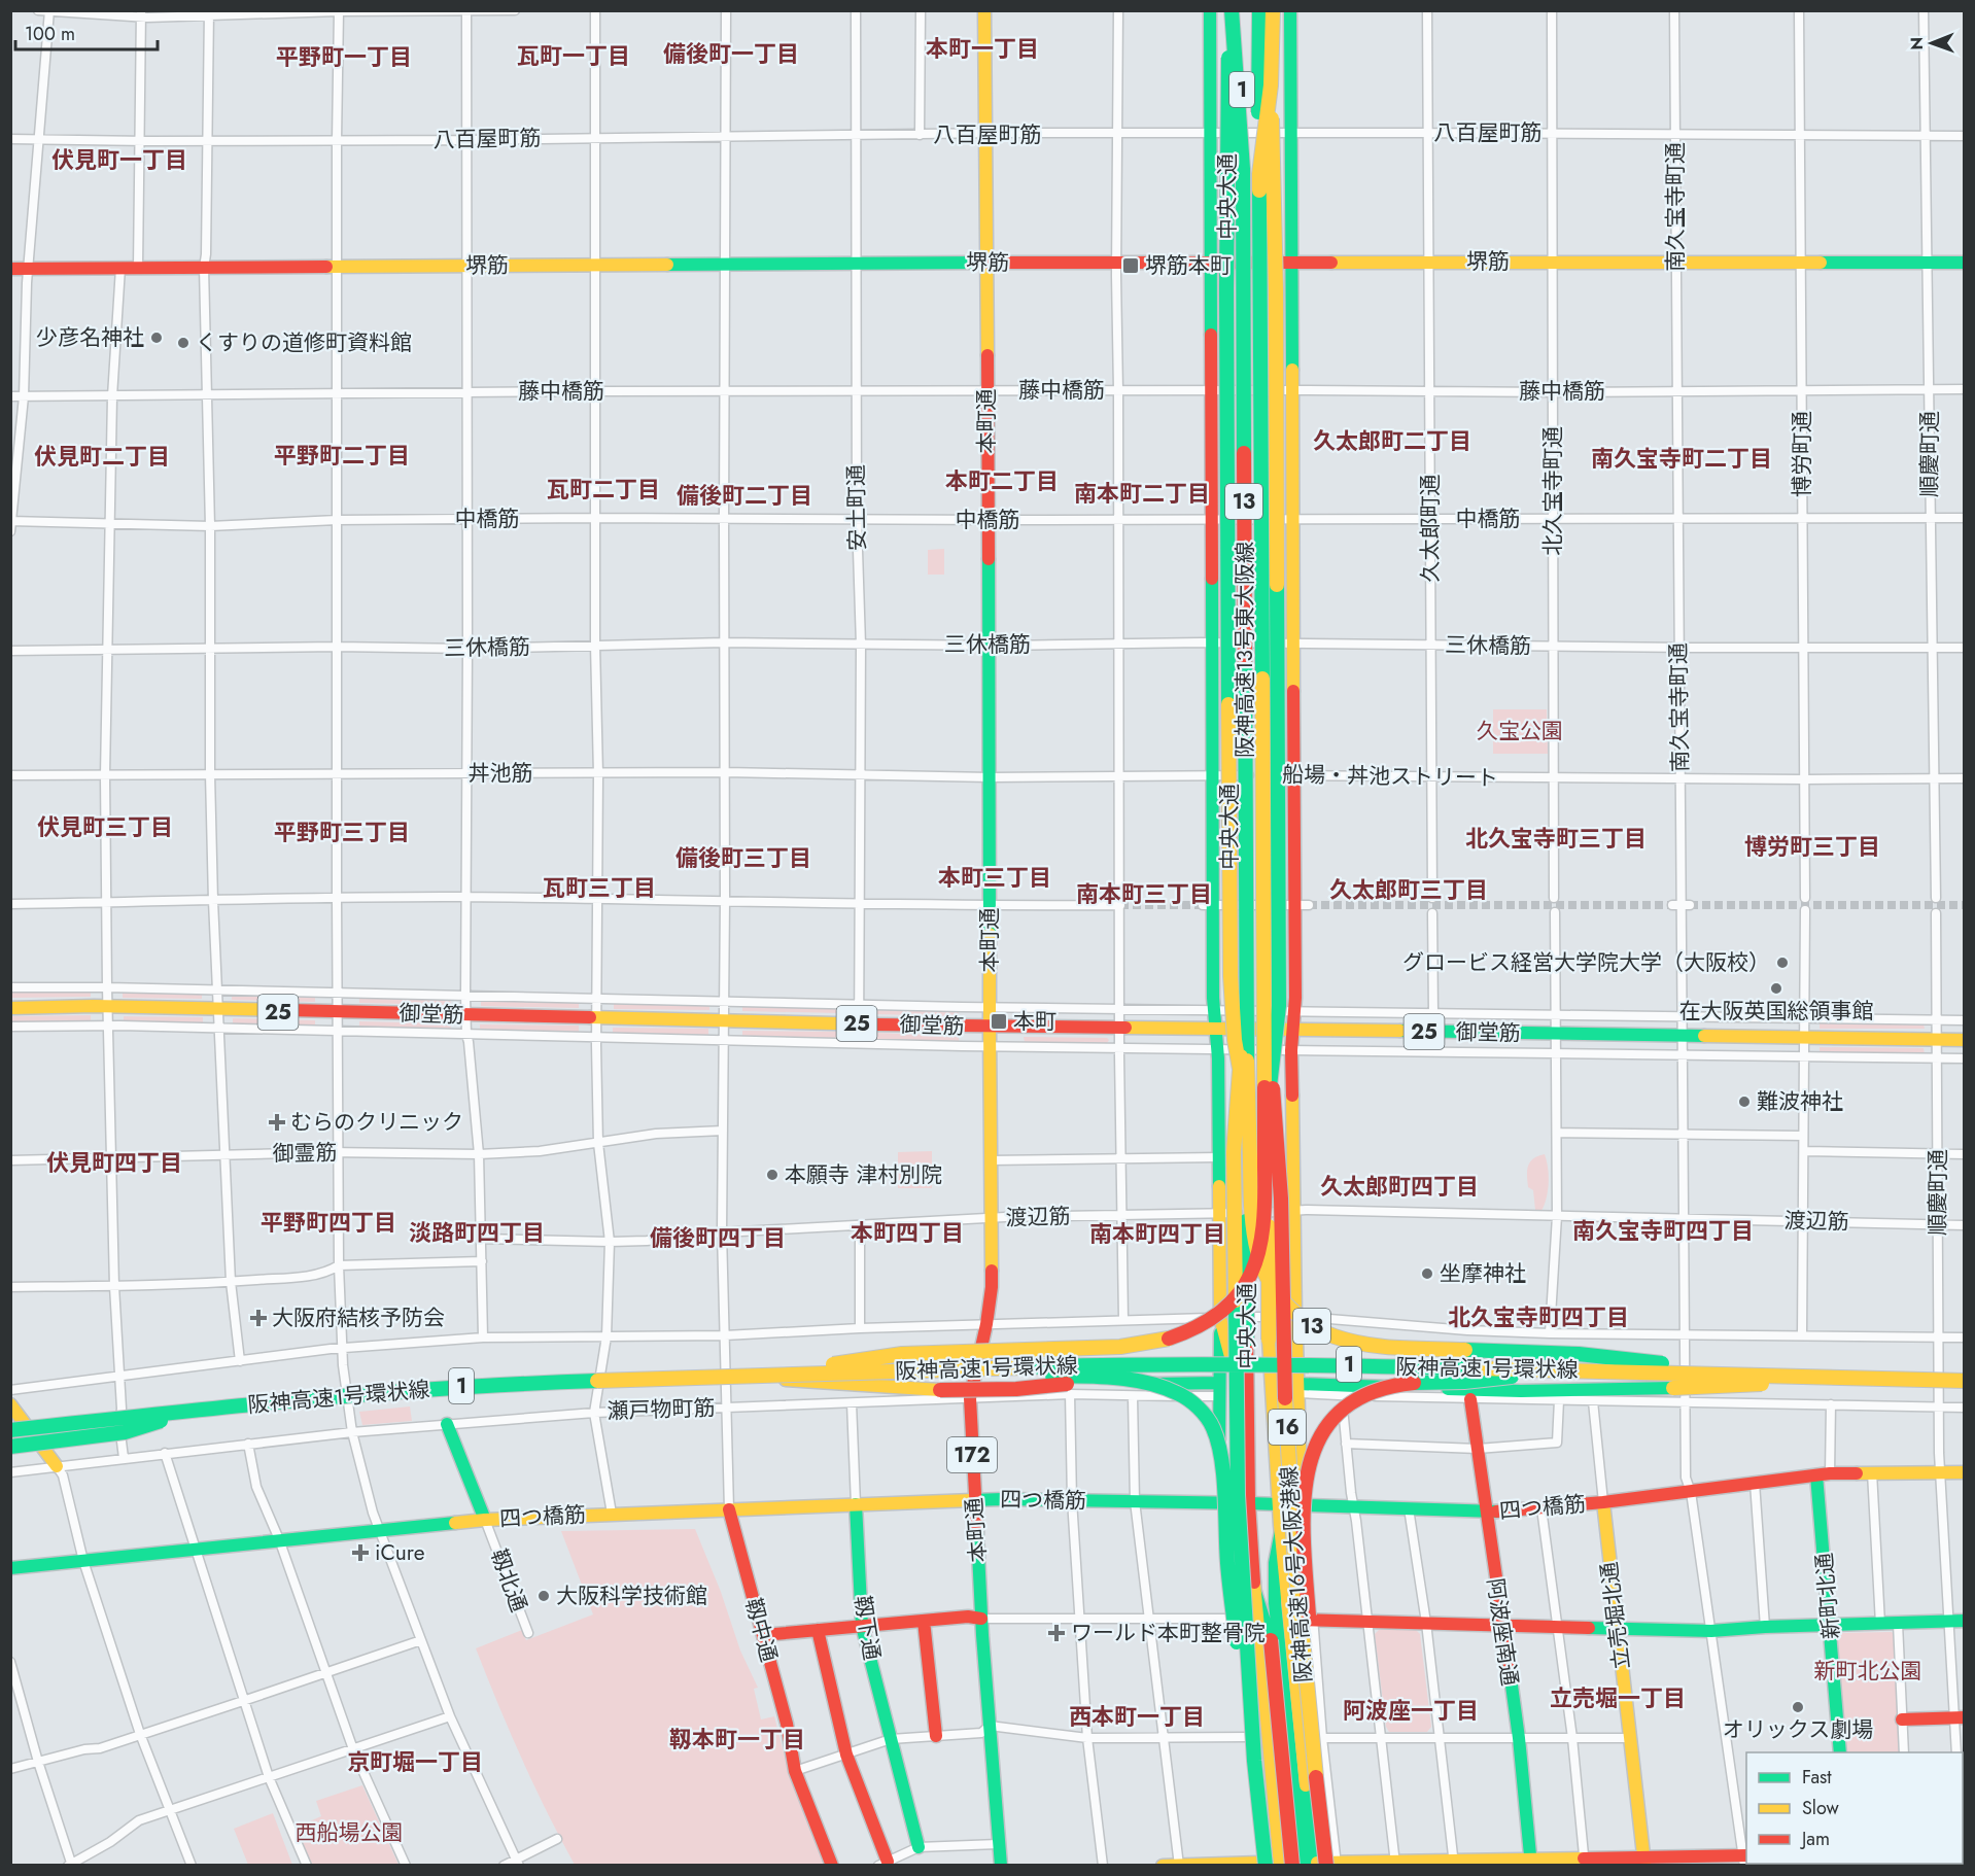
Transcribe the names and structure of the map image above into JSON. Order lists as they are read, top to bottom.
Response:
{
  "streets": {
    "main road": [
      "1",
      "中央大通",
      "堺筋",
      "本町通",
      "13",
      "阪神高速13号東大阪線",
      "25",
      "御堂筋",
      "阪神高速1号環状線",
      "16",
      "172",
      "四つ橋筋",
      "阪神高速16号大阪港線",
      "靱北通",
      "新町北通",
      "立売堀北通",
      "靱下通",
      "靱中通",
      "阿波座南通"
    ],
    "street": [
      "八百屋町筋",
      "南久宝寺町通",
      "藤中橋筋",
      "博労町通",
      "順慶町通",
      "北久宝寺町通",
      "安土町通",
      "中橋筋",
      "久太郎町通",
      "三休橋筋",
      "丼池筋",
      "船場・丼池ストリート",
      "御霊筋",
      "渡辺筋",
      "瀬戸物町筋"
    ]
  },
  "crossings": [
    ["1", "阪神高速13号東大阪線"],
    ["1", "阪神高速1号環状線"],
    ["1", "阪神高速16号大阪港線"],
    ["八百屋町筋", "中央大通"],
    ["八百屋町筋", "南久宝寺町通"],
    ["八百屋町筋", "本町通"],
    ["八百屋町筋", "博労町通"],
    ["八百屋町筋", "順慶町通"],
    ["八百屋町筋", "北久宝寺町通"],
    ["八百屋町筋", "安土町通"],
    ["八百屋町筋", "久太郎町通"],
    ["八百屋町筋", "靱中通"],
    ["中央大通", "堺筋"],
    ["中央大通", "藤中橋筋"],
    ["中央大通", "中橋筋"],
    ["中央大通", "三休橋筋"],
    ["中央大通", "阪神高速13号東大阪線"],
    ["中央大通", "船場・丼池ストリート"],
    ["中央大通", "御堂筋"],
    ["中央大通", "渡辺筋"],
    ["中央大通", "四つ橋筋"],
    ["中央大通", "阪神高速16号大阪港線"],
    ["南久宝寺町通", "堺筋"],
    ["南久宝寺町通", "藤中橋筋"],
    ["南久宝寺町通", "中橋筋"],
    ["南久宝寺町通", "三休橋筋"],
    ["南久宝寺町通", "船場・丼池ストリート"],
    ["南久宝寺町通", "御堂筋"],
    ["南久宝寺町通", "渡辺筋"],
    ["南久宝寺町通", "四つ橋筋"],
    ["堺筋", "本町通"],
    ["堺筋", "博労町通"],
    ["堺筋", "順慶町通"],
    ["堺筋", "北久宝寺町通"],
    ["堺筋", "安土町通"],
    ["堺筋", "久太郎町通"],
    ["堺筋", "靱中通"],
    ["藤中橋筋", "本町通"],
    ["藤中橋筋", "博労町通"],
    ["藤中橋筋", "順慶町通"],
    ["藤中橋筋", "北久宝寺町通"],
    ["藤中橋筋", "安土町通"],
    ["藤中橋筋", "久太郎町通"],
    ["藤中橋筋", "靱中通"],
    ["本町通", "中橋筋"],
    ["本町通", "三休橋筋"],
    ["本町通", "丼池筋"],
    ["本町通", "船場・丼池ストリート"],
    ["本町通", "御堂筋"],
    ["本町通", "渡辺筋"],
    ["本町通", "瀬戸物町筋"],
    ["本町通", "四つ橋筋"],
    ["博労町通", "中橋筋"],
    ["博労町通", "三休橋筋"],
    ["順慶町通", "中橋筋"],
    ["順慶町通", "三休橋筋"],
    ["順慶町通", "御堂筋"],
    ["順慶町通", "渡辺筋"],
    ["順慶町通", "四つ橋筋"],
    ["北久宝寺町通", "中橋筋"],
    ["北久宝寺町通", "三休橋筋"],
    ["北久宝寺町通", "船場・丼池ストリート"],
    ["13", "阪神高速13号東大阪線"],
    ["13", "阪神高速1号環状線"],
    ["13", "16"],
    ["安土町通", "中橋筋"],
    ["安土町通", "三休橋筋"],
    ["安土町通", "丼池筋"],
    ["安土町通", "御堂筋"],
    ["中橋筋", "久太郎町通"],
    ["中橋筋", "靱中通"],
    ["久太郎町通", "三休橋筋"],
    ["久太郎町通", "船場・丼池ストリート"],
    ["三休橋筋", "靱中通"],
    ["阪神高速13号東大阪線", "16"],
    ["阪神高速13号東大阪線", "阪神高速16号大阪港線"],
    ["丼池筋", "船場・丼池ストリート"],
    ["丼池筋", "靱中通"],
    ["御堂筋", "靱中通"],
    ["御霊筋", "靱中通"],
    ["渡辺筋", "靱中通"],
    ["阪神高速1号環状線", "16"],
    ["瀬戸物町筋", "靱北通"],
    ["瀬戸物町筋", "靱下通"],
    ["瀬戸物町筋", "靱中通"],
    ["16", "阪神高速16号大阪港線"],
    ["四つ橋筋", "靱北通"],
    ["四つ橋筋", "新町北通"],
    ["四つ橋筋", "立売堀北通"],
    ["四つ橋筋", "靱下通"],
    ["四つ橋筋", "靱中通"],
    ["四つ橋筋", "阿波座南通"]
  ],
  "districts": [
    "本町一丁目",
    "備後町一丁目",
    "瓦町一丁目",
    "平野町一丁目",
    "伏見町一丁目",
    "久太郎町二丁目",
    "平野町二丁目",
    "伏見町二丁目",
    "南久宝寺町二丁目",
    "本町二丁目",
    "瓦町二丁目",
    "南本町二丁目",
    "備後町二丁目",
    "伏見町三丁目",
    "平野町三丁目",
    "北久宝寺町三丁目",
    "博労町三丁目",
    "備後町三丁目",
    "本町三丁目",
    "瓦町三丁目",
    "久太郎町三丁目",
    "南本町三丁目",
    "伏見町四丁目",
    "久太郎町四丁目",
    "平野町四丁目",
    "南久宝寺町四丁目",
    "淡路町四丁目",
    "本町四丁目",
    "南本町四丁目",
    "備後町四丁目",
    "北久宝寺町四丁目",
    "立売堀一丁目",
    "阿波座一丁目",
    "西本町一丁目",
    "靱本町一丁目",
    "京町堀一丁目"
  ],
  "parks": ["久宝公園", "新町北公園", "西船場公園"],
  "places": {
    "transit": ["堺筋本町", "本町"],
    "other": [
      "少彦名神社",
      "くすりの道修町資料館",
      "グロービス経営大学院大学（大阪校）",
      "在大阪英国総領事館",
      "難波神社",
      "本願寺 津村別院",
      "坐摩神社",
      "大阪科学技術館",
      "オリックス劇場"
    ],
    "health": [
      "むらのクリニック",
      "大阪府結核予防会",
      "iCure",
      "ワールド本町整骨院"
    ]
  },
  "legend": ["Fast", "Slow", "Jam"],
  "scale_bar": "100 m",
  "north": "left"
}
